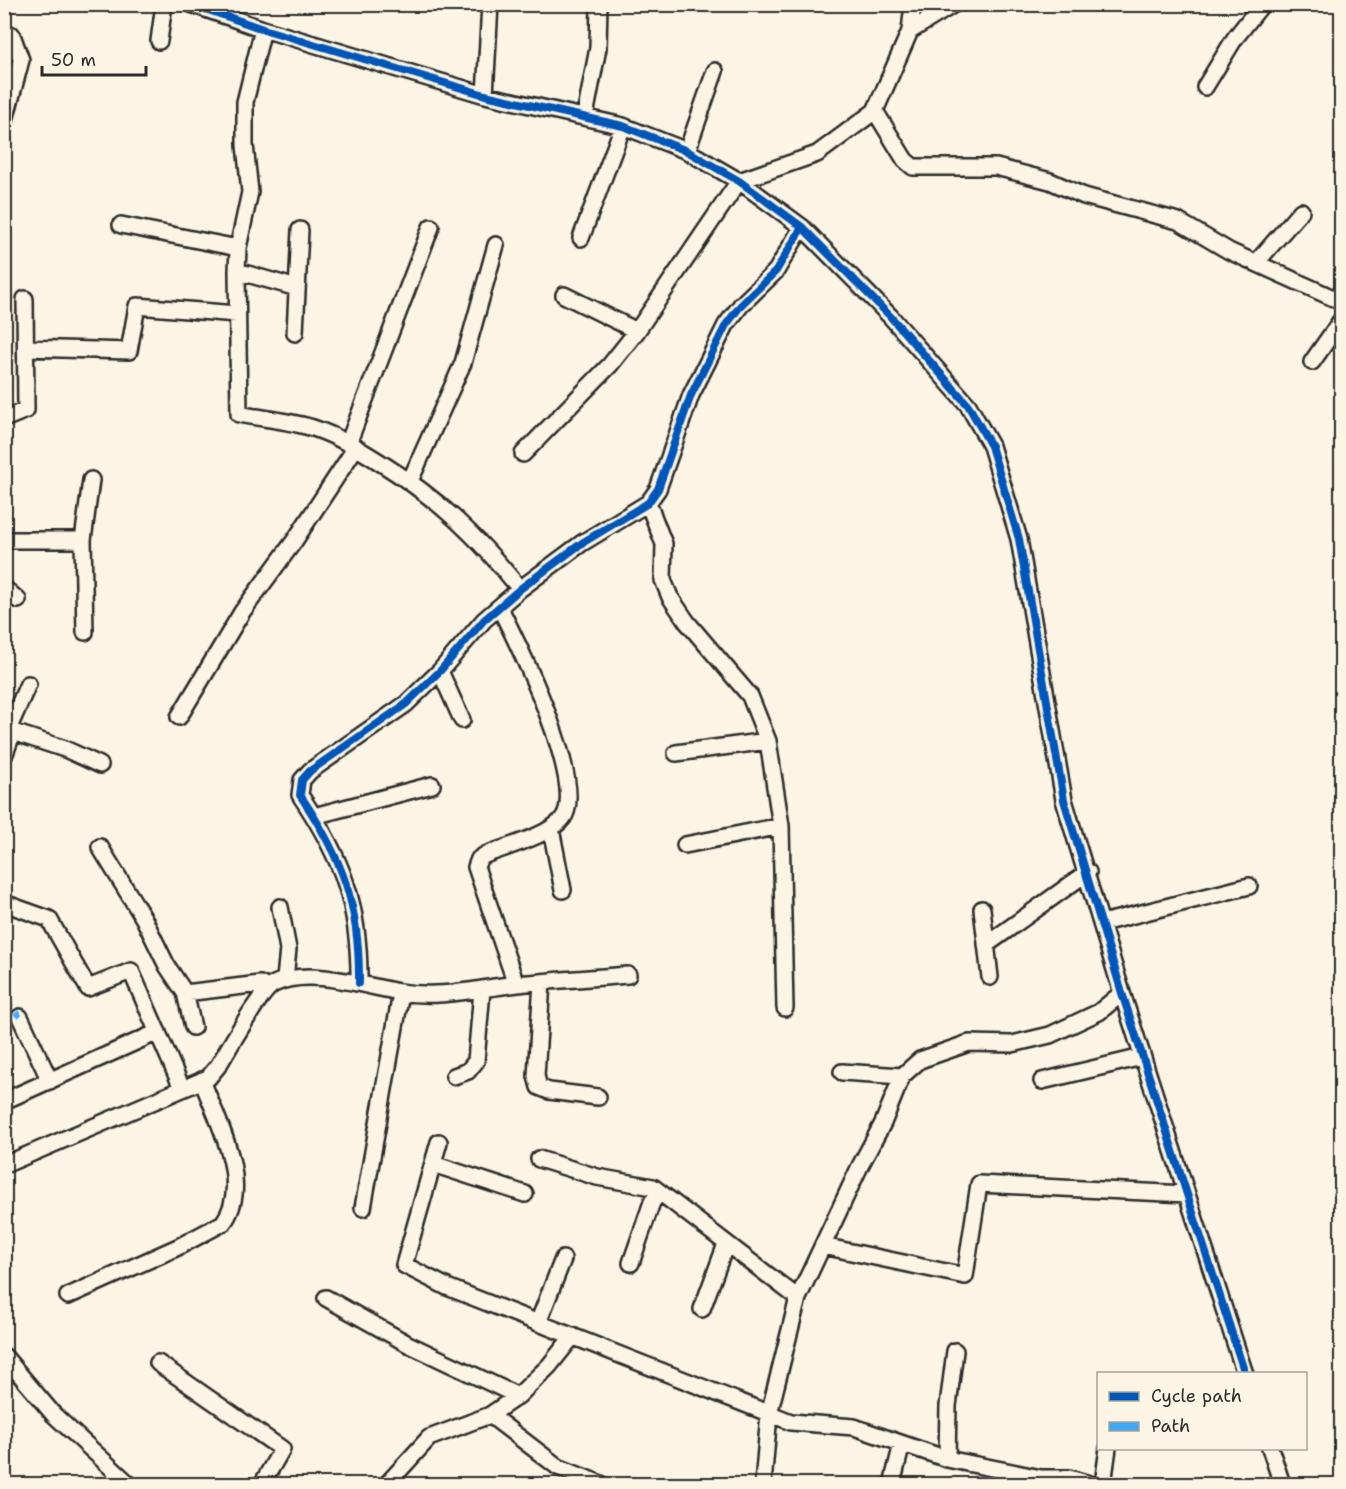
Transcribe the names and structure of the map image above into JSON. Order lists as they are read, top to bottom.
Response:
{
  "legend": ["Cycle path", "Path"],
  "scale_bar": "50 m"
}
